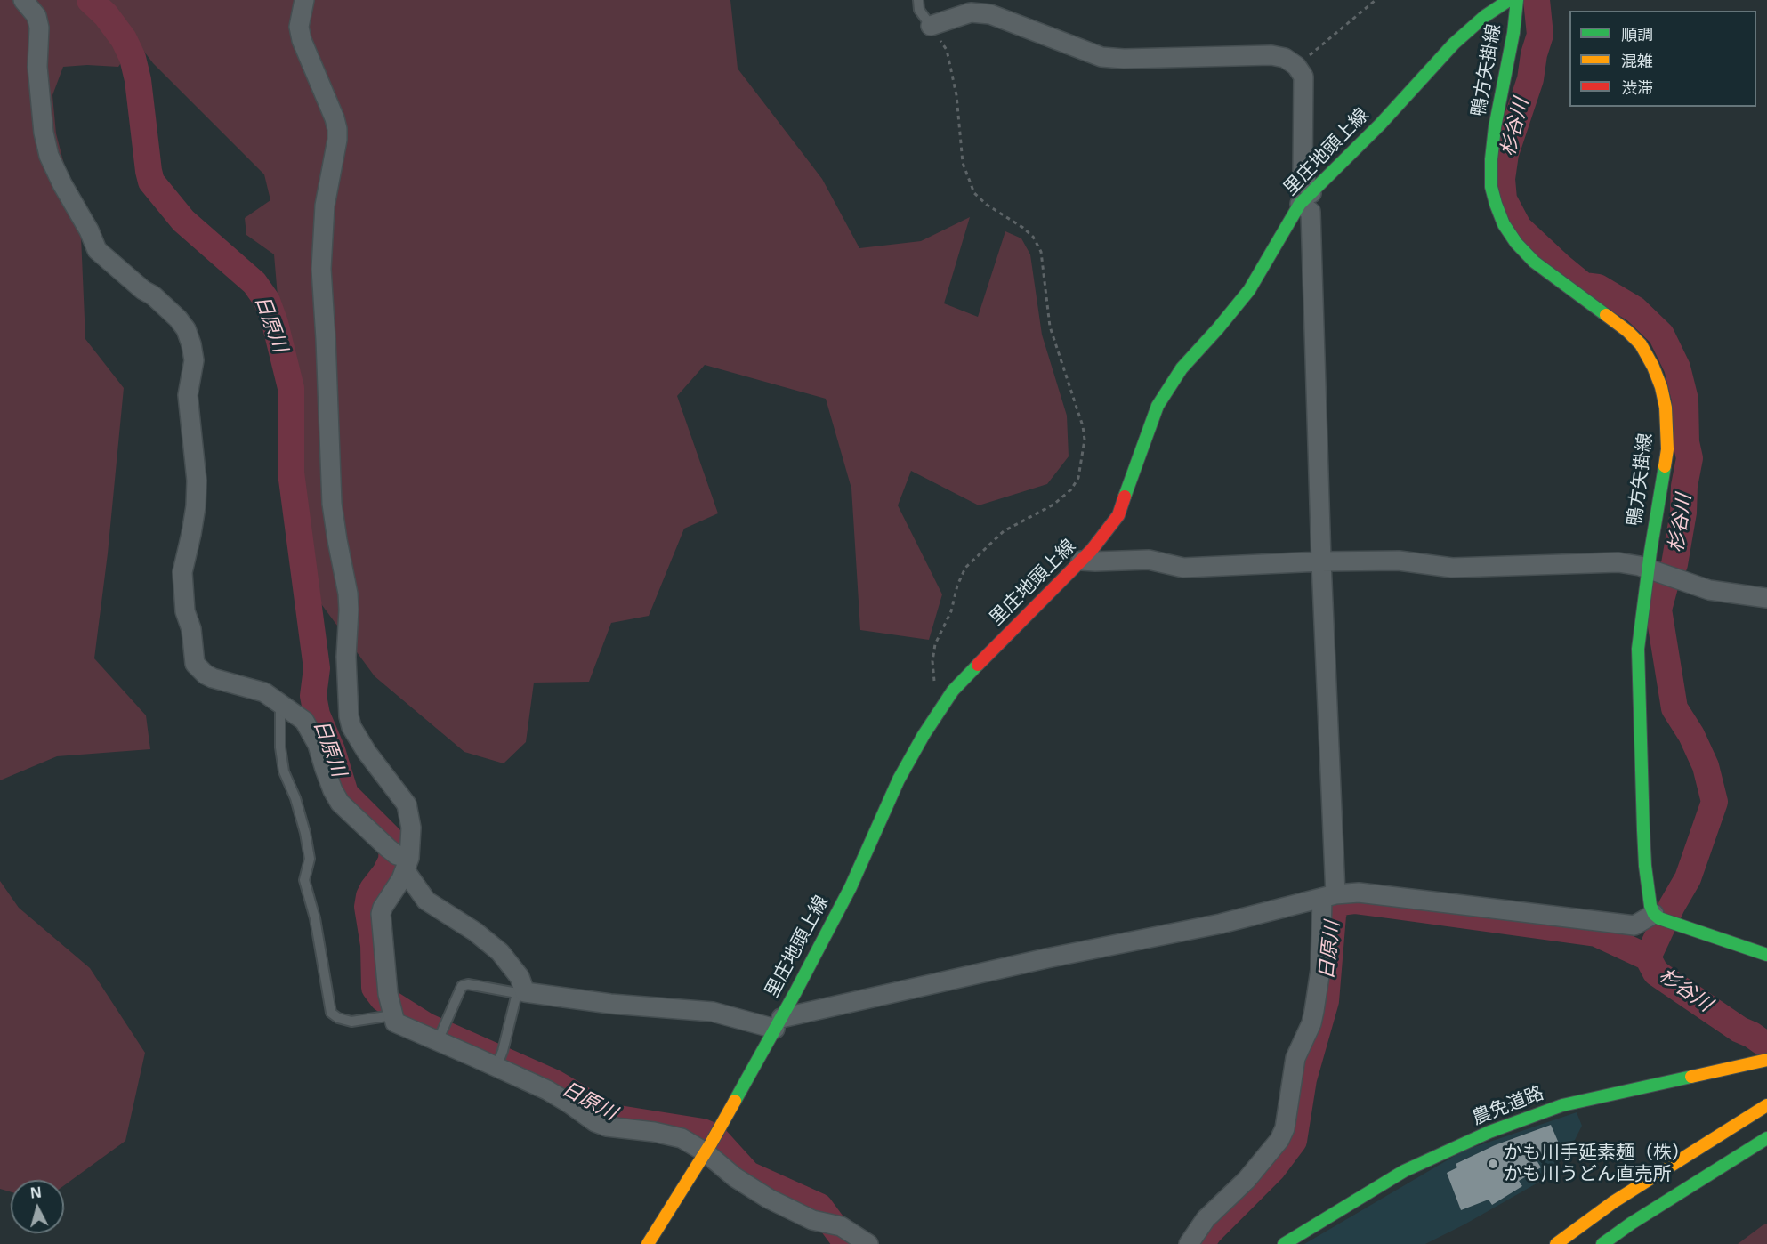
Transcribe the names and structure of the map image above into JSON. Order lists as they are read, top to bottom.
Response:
{
  "streets": {
    "main road": ["鴨方矢掛線", "里庄地頭上線", "農免道路"]
  },
  "water": ["杉谷川", "日原川"],
  "places": ["かも川手延素麺（株） かも川うどん直売所"],
  "legend": ["順調", "混雑", "渋滞"],
  "north": "top"
}
